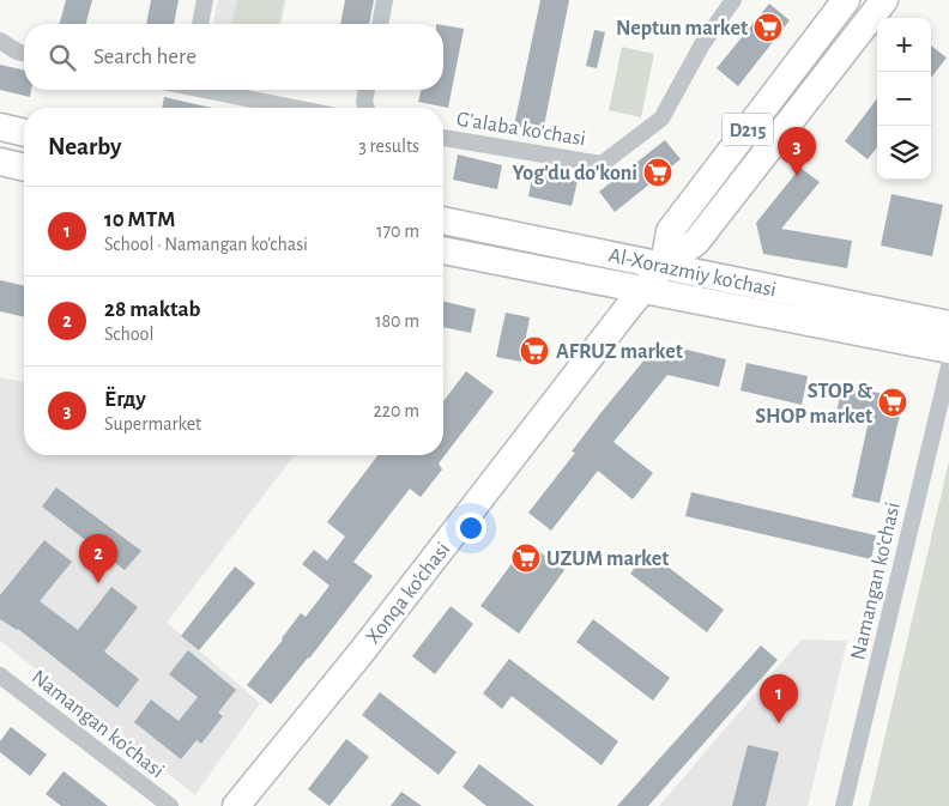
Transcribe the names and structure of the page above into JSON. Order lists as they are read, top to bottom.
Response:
{
  "streets": {
    "main road": ["D215", "Al-Xorazmiy ko’chasi", "Xonqa ko'chasi"],
    "street": ["G'alaba ko'chasi", "Namangan ko'chasi"]
  },
  "crossings": [
    ["Al-Xorazmiy ko’chasi", "Xonqa ko'chasi"]
  ],
  "places": {
    "supermarket": [
      "Neptun market",
      "Yog'du do'koni",
      "AFRUZ market",
      "STOP & SHOP market",
      "UZUM market"
    ]
  },
  "page": {
    "map_buttons": ["+", "−"],
    "search": "Search here",
    "heading": ["Nearby", "3 results"],
    "pins": ["3", "2", "1"],
    "list": [
      {
        "mark": "1",
        "name": "10 MTM",
        "note": "School · Namangan ko'chasi",
        "value": "170 m"
      },
      {
        "mark": "2",
        "name": "28 maktab",
        "note": "School",
        "value": "180 m"
      },
      {
        "mark": "3",
        "name": "Ёгду",
        "note": "Supermarket",
        "value": "220 m"
      }
    ]
  }
}
